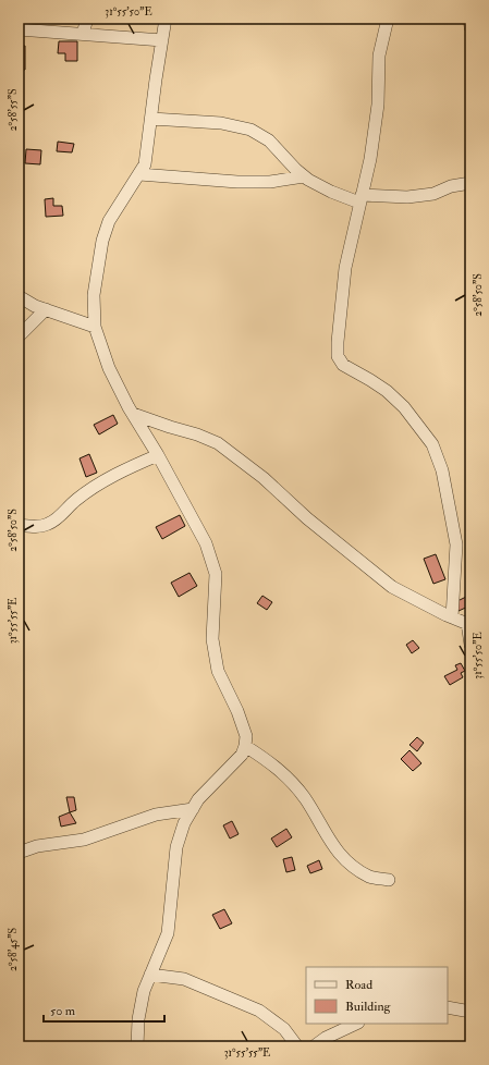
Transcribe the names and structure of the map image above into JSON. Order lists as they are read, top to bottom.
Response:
{
  "legend": ["Road", "Building"],
  "scale_bar": "50 m",
  "coordinates": [
    "31°55'50\"E",
    "2°58'55\"S",
    "2°58'50\"S",
    "31°55'55\"E",
    "2°58'45\"S"
  ]
}
